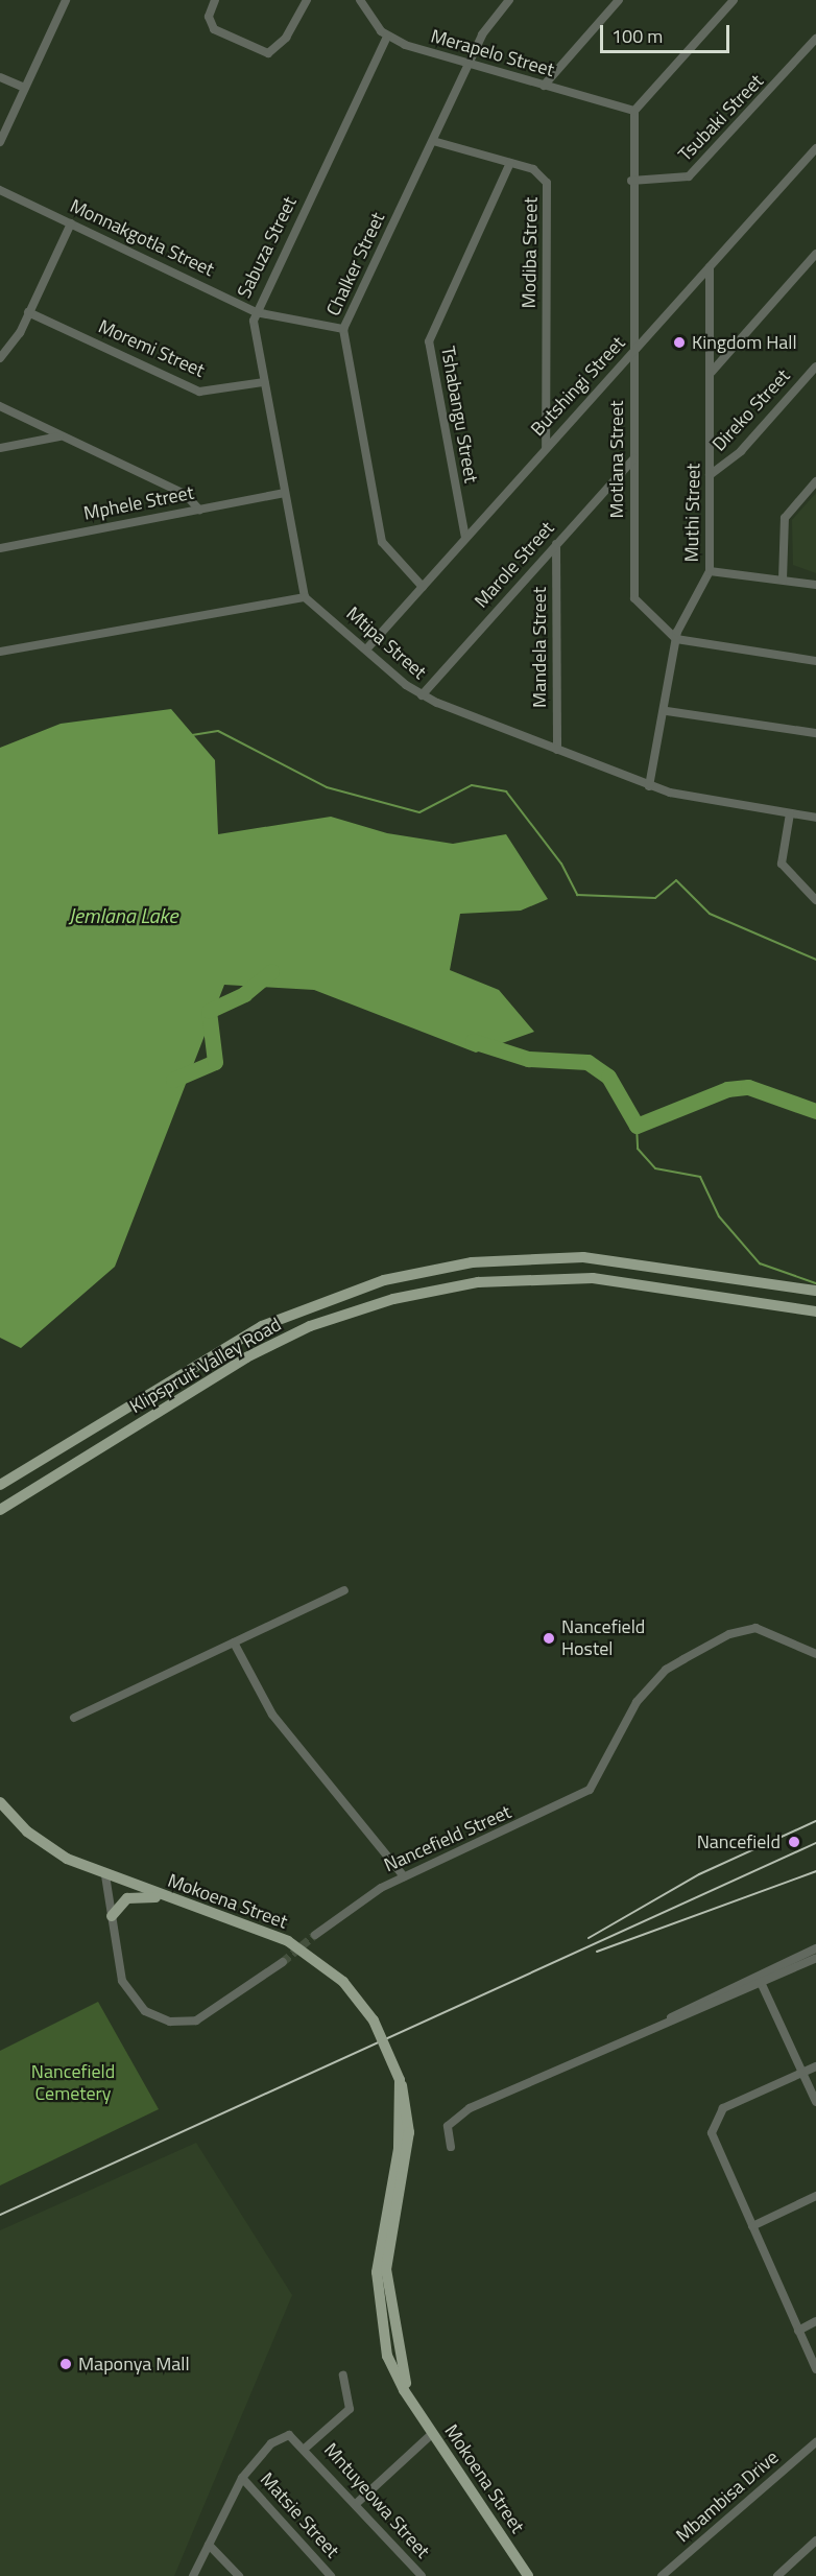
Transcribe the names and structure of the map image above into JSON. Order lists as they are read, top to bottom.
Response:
{
  "streets": {
    "main road": ["Klipspruit Valley Road", "Mokoena Street"],
    "street": [
      "Merapelo Street",
      "Tsubaki Street",
      "Monnakgotla Street",
      "Sabuza Street",
      "Modiba Street",
      "Chalker Street",
      "Moremi Street",
      "Butshingi Street",
      "Direko Street",
      "Tshabangu Street",
      "Motlana Street",
      "Mphele Street",
      "Muthi Street",
      "Marole Street",
      "Mtipa Street",
      "Mandela Street",
      "Nancefield Street",
      "Mbambisa Drive",
      "Mntuyeowa Street",
      "Matsie Street"
    ]
  },
  "crossings": [
    ["Merapelo Street", "Sabuza Street"],
    ["Merapelo Street", "Chalker Street"],
    ["Merapelo Street", "Motlana Street"],
    ["Tsubaki Street", "Motlana Street"],
    ["Monnakgotla Street", "Sabuza Street"],
    ["Monnakgotla Street", "Chalker Street"],
    ["Sabuza Street", "Moremi Street"],
    ["Sabuza Street", "Mphele Street"],
    ["Sabuza Street", "Mtipa Street"],
    ["Modiba Street", "Chalker Street"],
    ["Modiba Street", "Butshingi Street"],
    ["Modiba Street", "Tshabangu Street"],
    ["Chalker Street", "Butshingi Street"],
    ["Butshingi Street", "Tshabangu Street"],
    ["Butshingi Street", "Motlana Street"],
    ["Butshingi Street", "Muthi Street"],
    ["Butshingi Street", "Mtipa Street"],
    ["Direko Street", "Muthi Street"],
    ["Motlana Street", "Muthi Street"],
    ["Motlana Street", "Marole Street"],
    ["Muthi Street", "Mtipa Street"],
    ["Marole Street", "Mtipa Street"],
    ["Marole Street", "Mandela Street"],
    ["Mtipa Street", "Mandela Street"]
  ],
  "water": ["Jemlana Lake"],
  "parks": ["Nancefield Cemetery"],
  "places": [
    "Kingdom Hall",
    "Nancefield Hostel",
    "Nancefield",
    "Maponya Mall"
  ],
  "scale_bar": "100 m"
}
